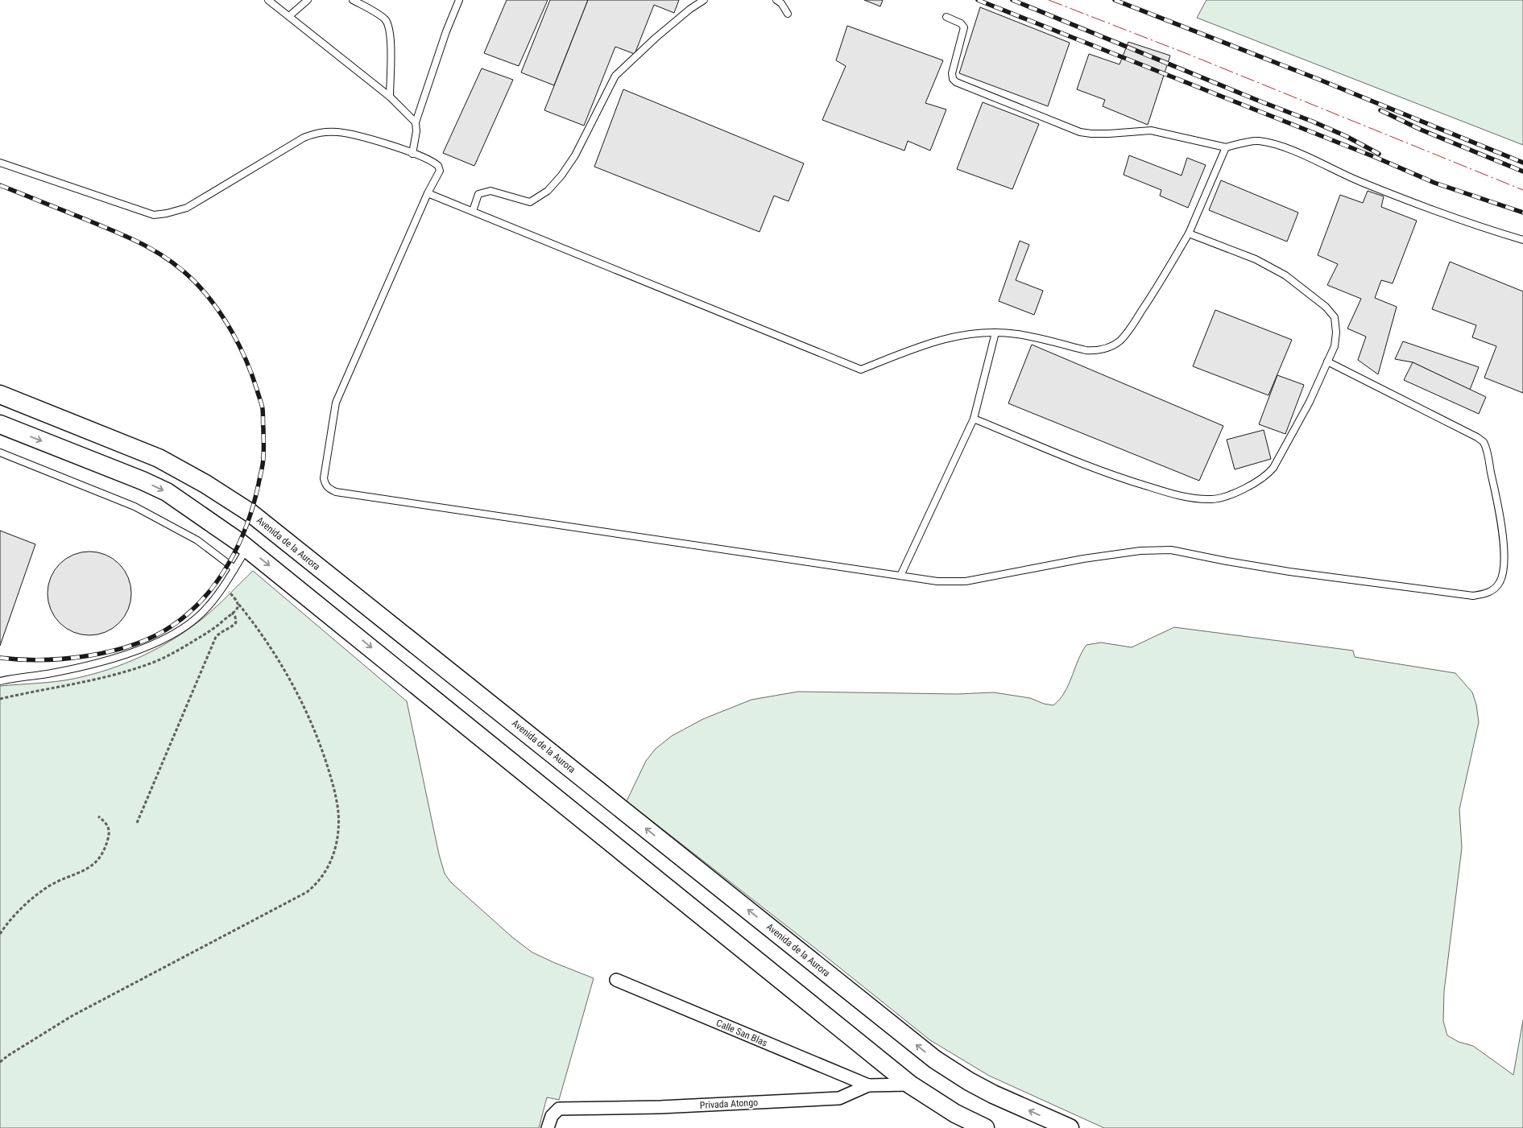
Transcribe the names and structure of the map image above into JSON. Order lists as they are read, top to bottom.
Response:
{
  "streets": {
    "main road": ["Avenida de la Aurora"],
    "street": ["Calle San Blas", "Privada Atongo"]
  },
  "crossings": [
    ["Calle San Blas", "Privada Atongo"]
  ]
}
